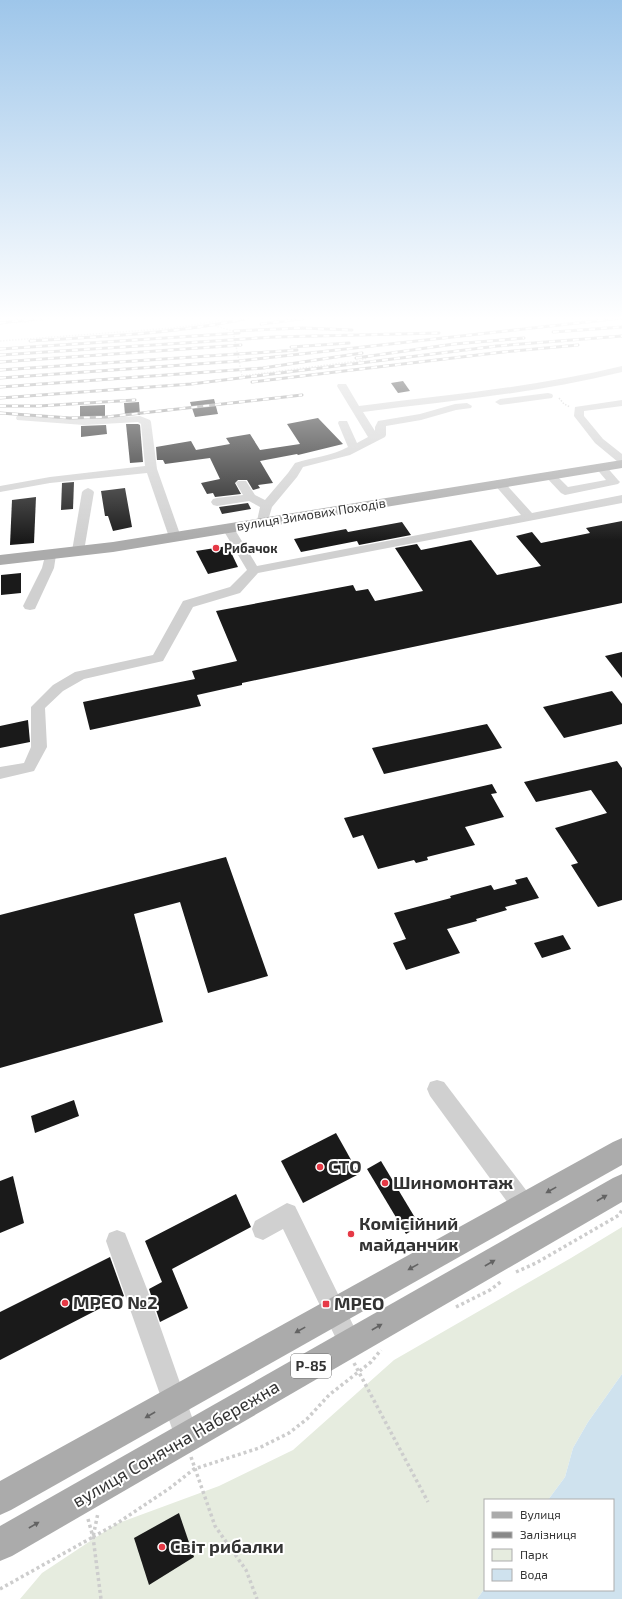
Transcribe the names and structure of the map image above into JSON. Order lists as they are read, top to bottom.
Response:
{
  "streets": {
    "main road": ["вулиця Зимових Походів", "Р-85", "вулиця Сонячна Набережна"]
  },
  "places": {
    "other": [
      "Рибачок",
      "СТО",
      "Шиномонтаж",
      "Комісійний майданчик",
      "МРЕО №2",
      "Світ рибалки"
    ],
    "transit": ["МРЕО"]
  },
  "legend": [
    "Вулиця",
    "Залізниця",
    "Парк",
    "Вода"
  ]
}
